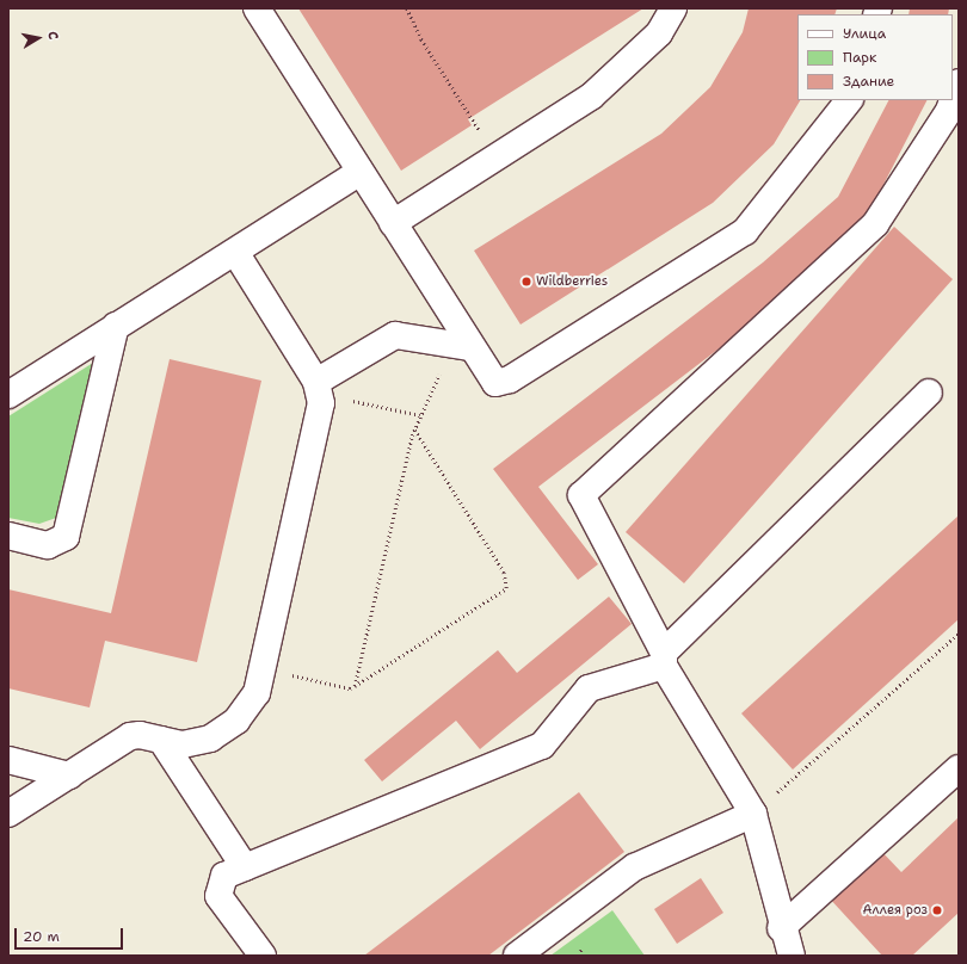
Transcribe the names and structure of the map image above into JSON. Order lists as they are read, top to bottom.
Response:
{
  "places": ["Wildberries", "Аллея роз"],
  "legend": ["Улица", "Парк", "Здание"],
  "scale_bar": "20 m",
  "north": "right"
}
